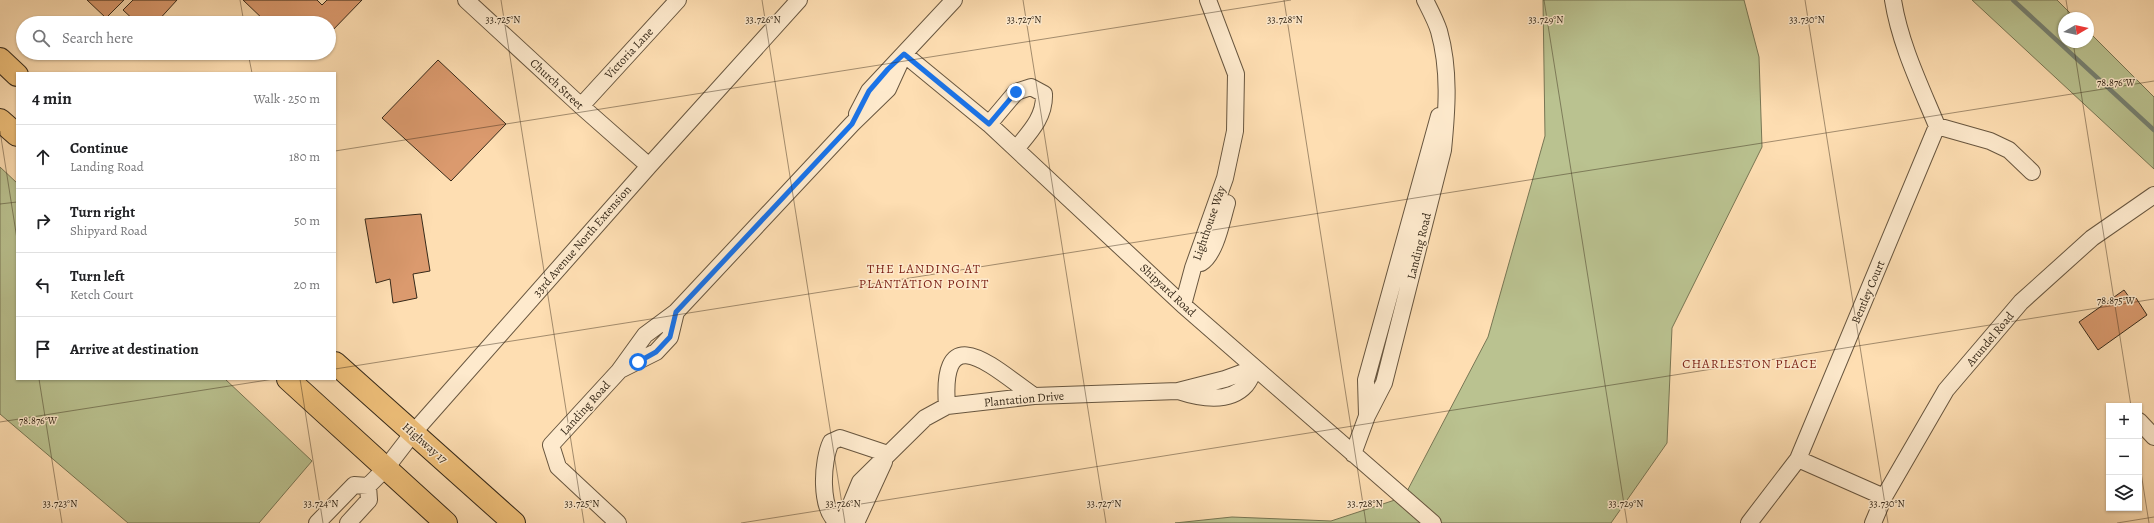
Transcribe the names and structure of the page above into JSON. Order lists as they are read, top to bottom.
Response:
{
  "streets": {
    "highway": ["Highway 17"],
    "street": [
      "Victoria Lane",
      "Church Street",
      "Lighthouse Way",
      "33rd Avenue North Extension",
      "Landing Road",
      "Shipyard Road",
      "Bentley Court",
      "Arundel Road",
      "Plantation Drive"
    ]
  },
  "crossings": [
    ["Victoria Lane", "Church Street"],
    ["Church Street", "33rd Avenue North Extension"],
    ["Lighthouse Way", "Shipyard Road"],
    ["33rd Avenue North Extension", "Highway 17"],
    ["Landing Road", "Shipyard Road"],
    ["Shipyard Road", "Plantation Drive"]
  ],
  "districts": ["THE LANDING AT PLANTATION POINT", "CHARLESTON PLACE"],
  "north": "right",
  "page": {
    "search": "Search here",
    "heading": ["4 min", "Walk · 250 m"],
    "list": [
      ["Continue", "Landing Road", "180 m"],
      ["Turn right", "Shipyard Road", "50 m"],
      ["Turn left", "Ketch Court", "20 m"],
      "Arrive at destination"
    ],
    "map_buttons": ["+", "−"]
  },
  "coordinates": [
    "33.725°N",
    "33.726°N",
    "33.727°N",
    "33.728°N",
    "33.729°N",
    "33.730°N",
    "78.876°W",
    "78.875°W",
    "33.723°N",
    "33.724°N"
  ]
}
